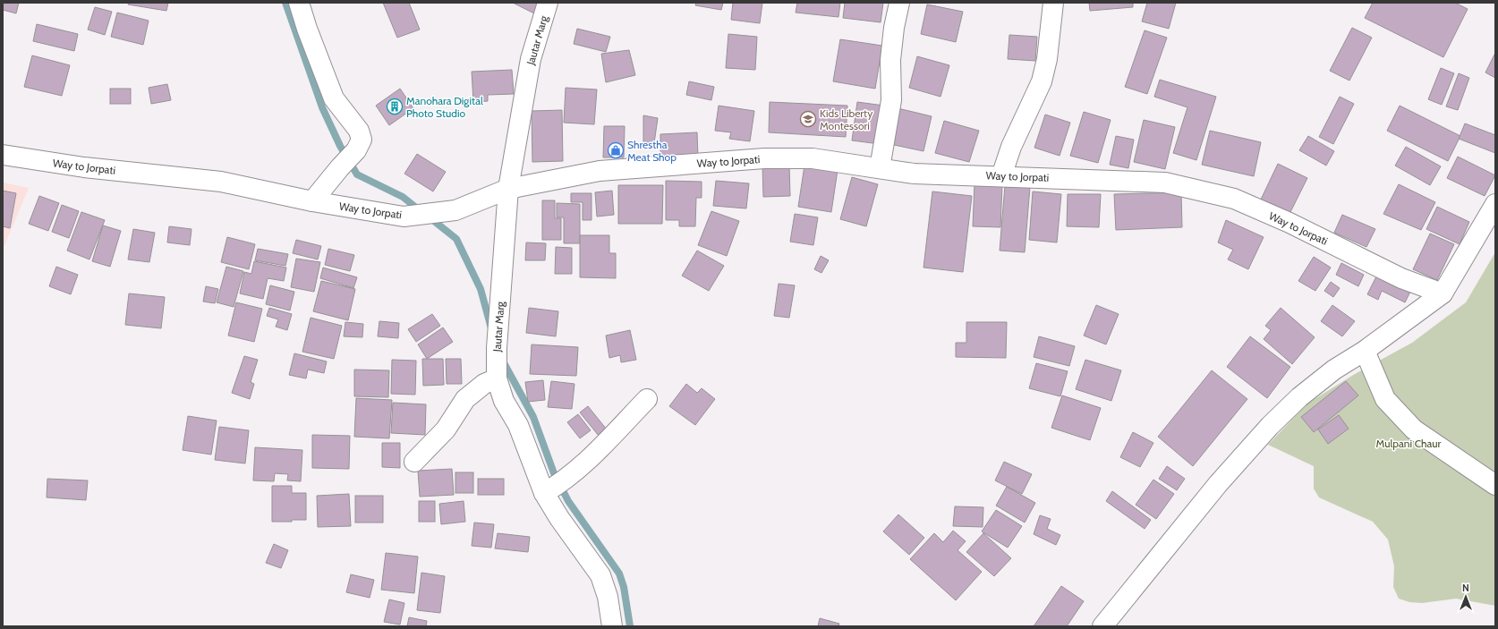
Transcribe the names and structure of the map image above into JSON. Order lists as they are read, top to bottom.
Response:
{
  "streets": {
    "street": ["Jautar Marg", "Way to Jorpati"]
  },
  "crossings": [
    ["Jautar Marg", "Way to Jorpati"]
  ],
  "parks": ["Mulpani Chaur"],
  "places": {
    "building": ["Manohara Digital Photo Studio"],
    "school or university": ["Kids Liberty Montessori"],
    "shop": ["Shrestha Meat Shop"]
  },
  "north": "top"
}
